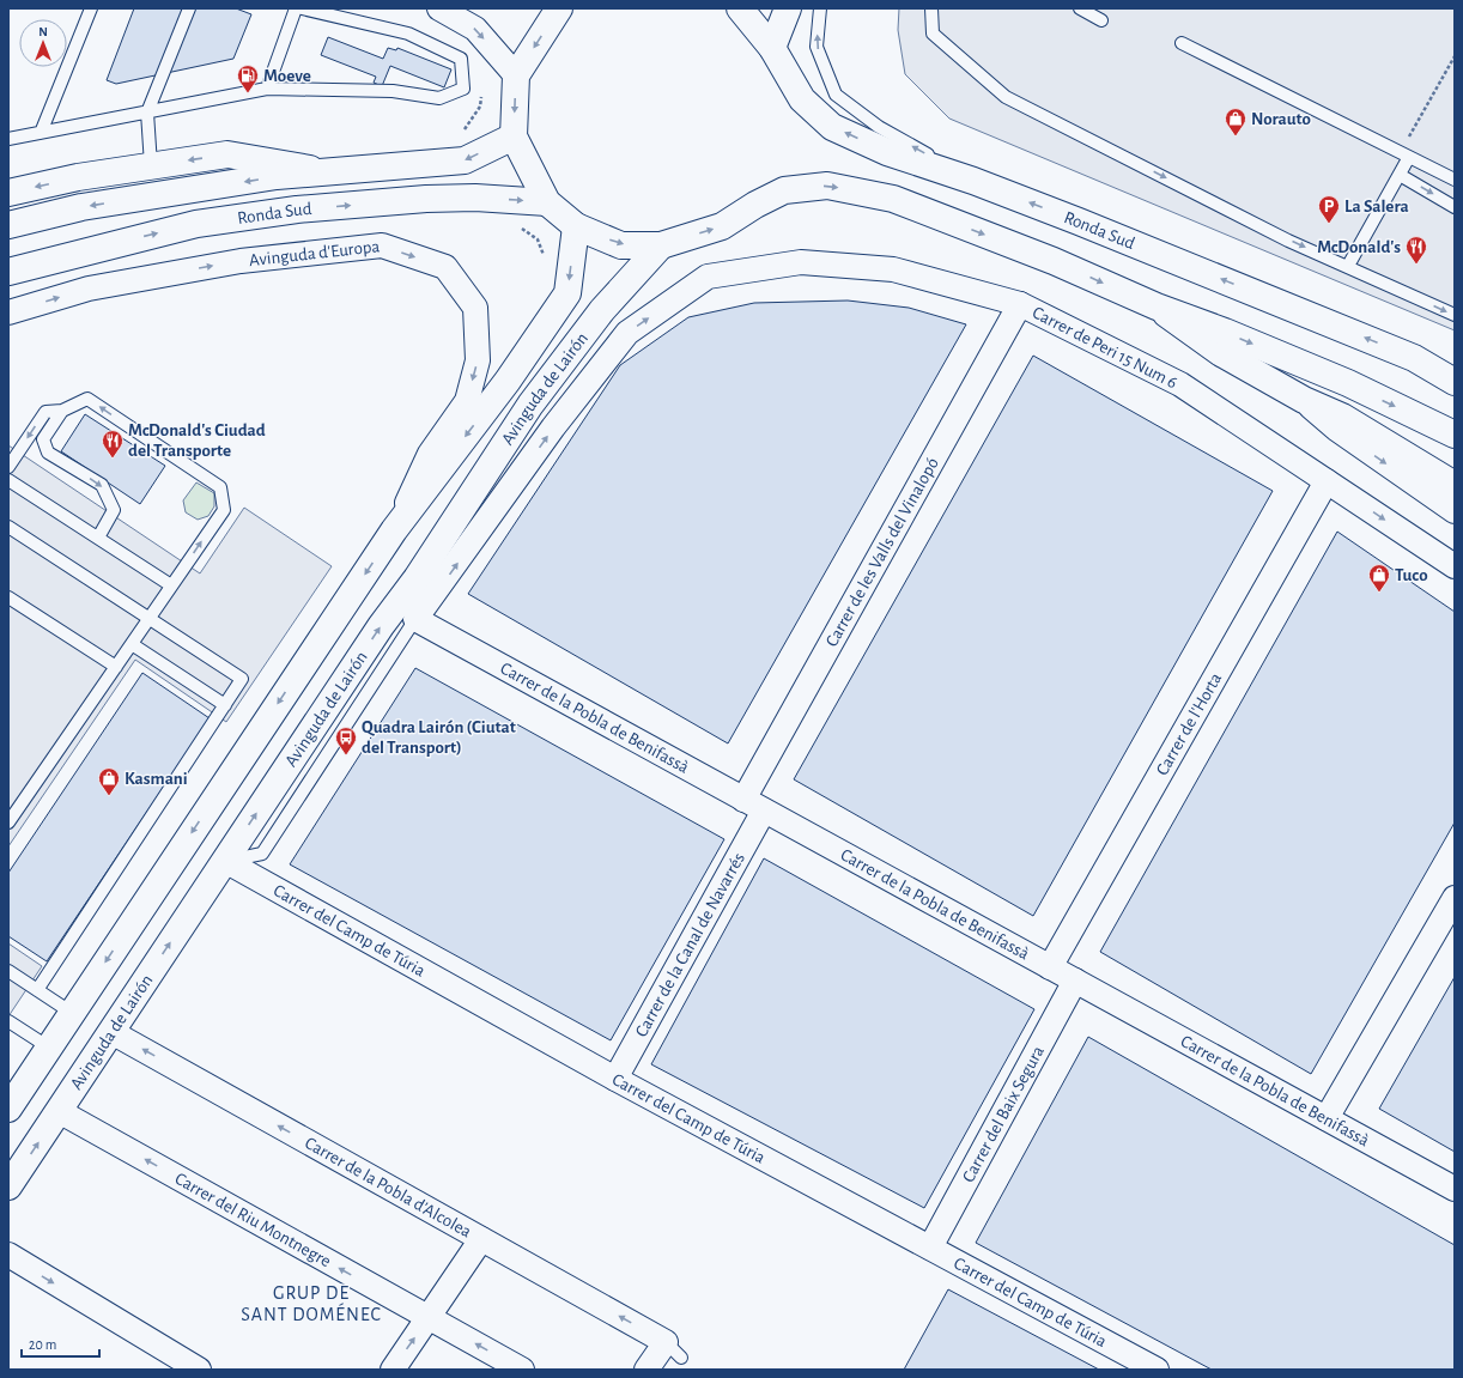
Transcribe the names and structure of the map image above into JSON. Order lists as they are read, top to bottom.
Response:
{
  "streets": {
    "main road": ["Ronda Sud", "Avinguda de Lairón"],
    "street": [
      "Avinguda d'Europa",
      "Carrer de Peri 15 Num 6",
      "Carrer de les Valls del Vinalopó",
      "Carrer de la Pobla de Benifassà",
      "Carrer de l'Horta",
      "Carrer del Camp de Túria",
      "Carrer de la Canal de Navarrés",
      "Carrer del Baix Segura",
      "Carrer de la Pobla d'Alcolea",
      "Carrer del Riu Montnegre"
    ]
  },
  "crossings": [
    ["Avinguda d'Europa", "Avinguda de Lairón"],
    ["Carrer de Peri 15 Num 6", "Avinguda de Lairón"],
    ["Carrer de Peri 15 Num 6", "Carrer de les Valls del Vinalopó"],
    ["Carrer de Peri 15 Num 6", "Carrer de l'Horta"],
    ["Avinguda de Lairón", "Carrer de la Pobla de Benifassà"],
    ["Avinguda de Lairón", "Carrer del Camp de Túria"],
    ["Avinguda de Lairón", "Carrer de la Pobla d'Alcolea"],
    ["Avinguda de Lairón", "Carrer del Riu Montnegre"],
    ["Carrer de les Valls del Vinalopó", "Carrer de la Pobla de Benifassà"],
    ["Carrer de les Valls del Vinalopó", "Carrer de la Canal de Navarrés"],
    ["Carrer de la Pobla de Benifassà", "Carrer de l'Horta"],
    ["Carrer de la Pobla de Benifassà", "Carrer de la Canal de Navarrés"],
    ["Carrer de la Pobla de Benifassà", "Carrer del Baix Segura"],
    ["Carrer del Camp de Túria", "Carrer de la Canal de Navarrés"],
    ["Carrer del Camp de Túria", "Carrer del Baix Segura"]
  ],
  "one_way": ["Carrer de la Pobla d'Alcolea"],
  "districts": ["GRUP DE SANT DOMÉNEC"],
  "places": {
    "fuel station": ["Moeve"],
    "shop": ["Norauto", "Tuco", "Kasmani"],
    "parking": ["La Salera"],
    "restaurant": ["McDonald's", "McDonald's Ciudad del Transporte"],
    "bus stop": ["Quadra Lairón (Ciutat del Transport)"]
  },
  "scale_bar": "20 m",
  "north": "top"
}
